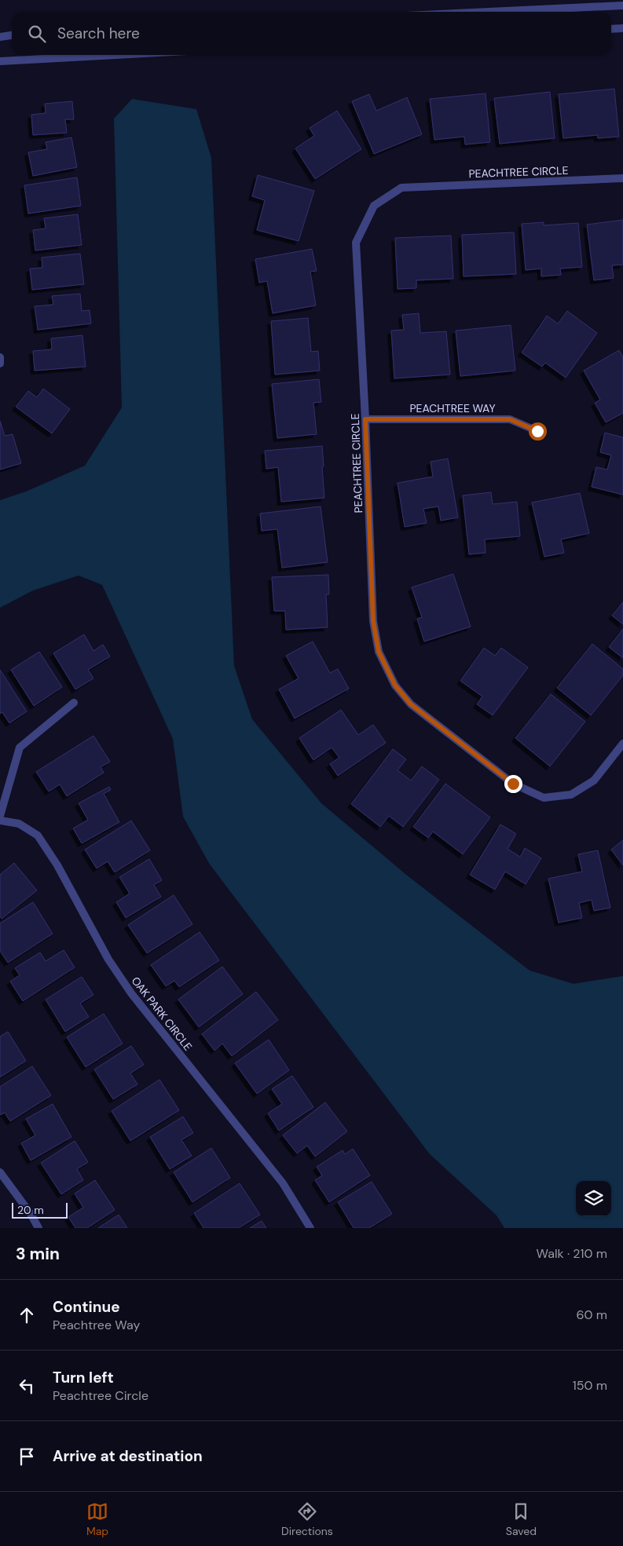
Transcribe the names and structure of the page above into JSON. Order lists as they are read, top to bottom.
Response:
{
  "streets": {
    "street": ["PEACHTREE CIRCLE", "PEACHTREE WAY", "OAK PARK CIRCLE"]
  },
  "crossings": [
    ["PEACHTREE CIRCLE", "PEACHTREE WAY"]
  ],
  "scale_bar": "20 m",
  "page": {
    "search": "Search here",
    "scale": "20 m",
    "heading": ["3 min", "Walk · 210 m"],
    "list": [
      ["Continue", "Peachtree Way", "60 m"],
      ["Turn left", "Peachtree Circle", "150 m"],
      "Arrive at destination"
    ],
    "nav": ["Map", "Directions", "Saved"]
  }
}
